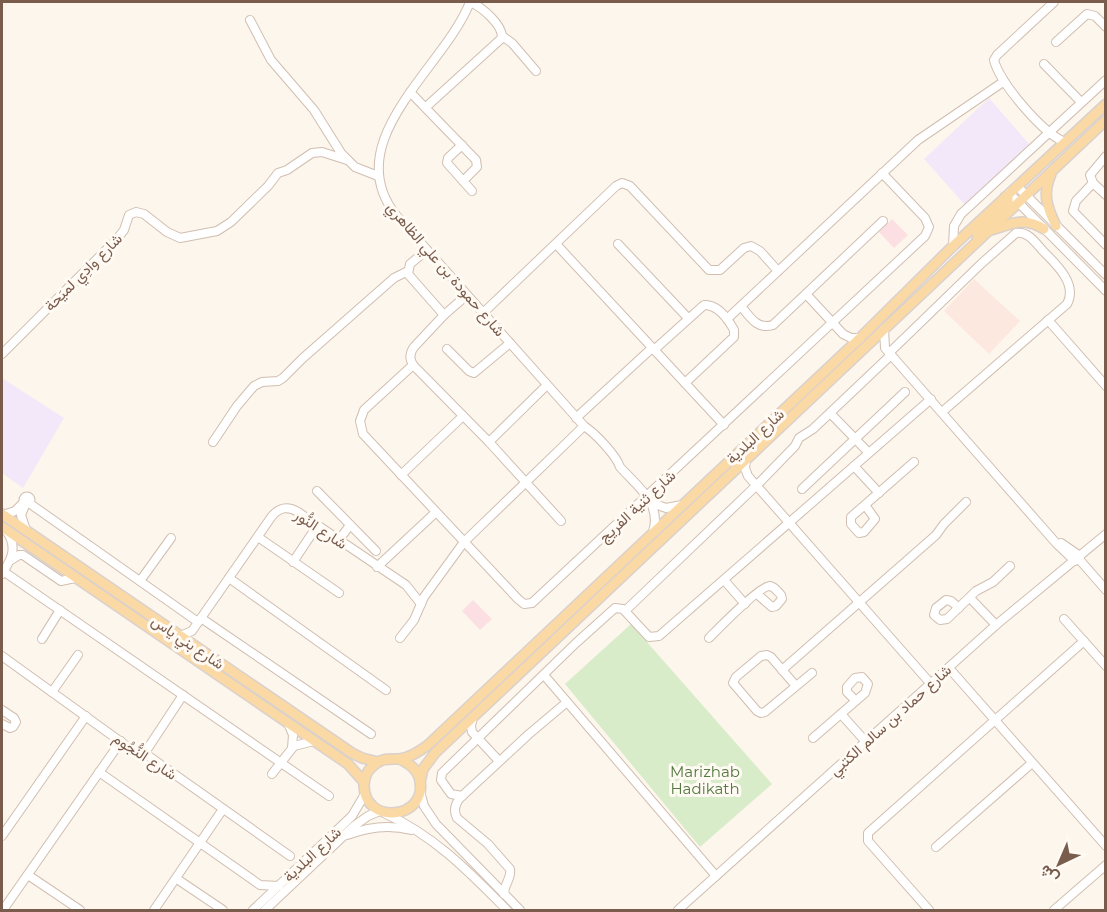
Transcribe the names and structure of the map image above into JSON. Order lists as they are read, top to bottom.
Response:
{
  "streets": {
    "main road": ["شارع البلدية", "شارع بني ياس"],
    "street": [
      "شارع حمودة بن علي الظاهري",
      "شارع وادِي لميَحة",
      "شارع ثنية الفريج",
      "شارع النُّور",
      "شارع حماد بن سالم الكتبي",
      "شارع النُّجُوم"
    ]
  },
  "crossings": [
    ["شارع حمودة بن علي الظاهري", "شارع ثنية الفريج"],
    ["شارع البلدية", "شارع بني ياس"]
  ],
  "parks": ["Marizhab Hadikath"],
  "north": "bottom left"
}
